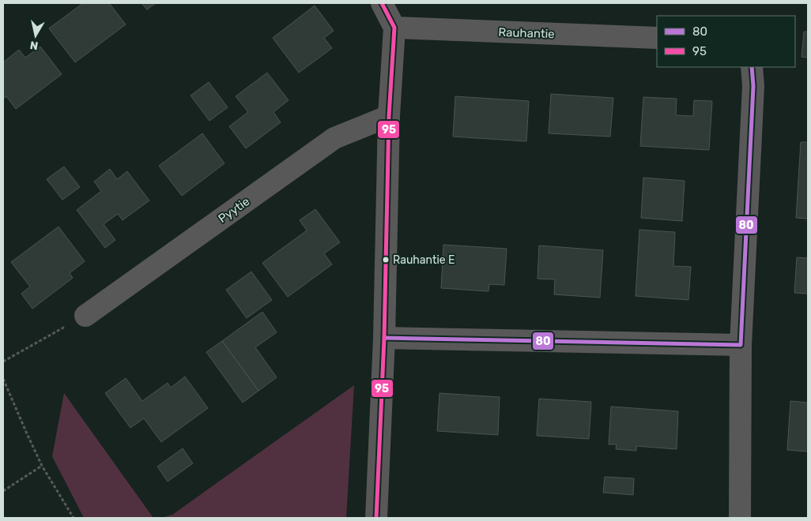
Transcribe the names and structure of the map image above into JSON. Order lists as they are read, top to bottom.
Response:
{
  "streets": {
    "street": ["Rauhantie", "Pyytie"]
  },
  "places": ["Rauhantie E"],
  "lines": ["transit line 95", "transit line 80"],
  "legend": ["80", "95"],
  "north": "bottom"
}
